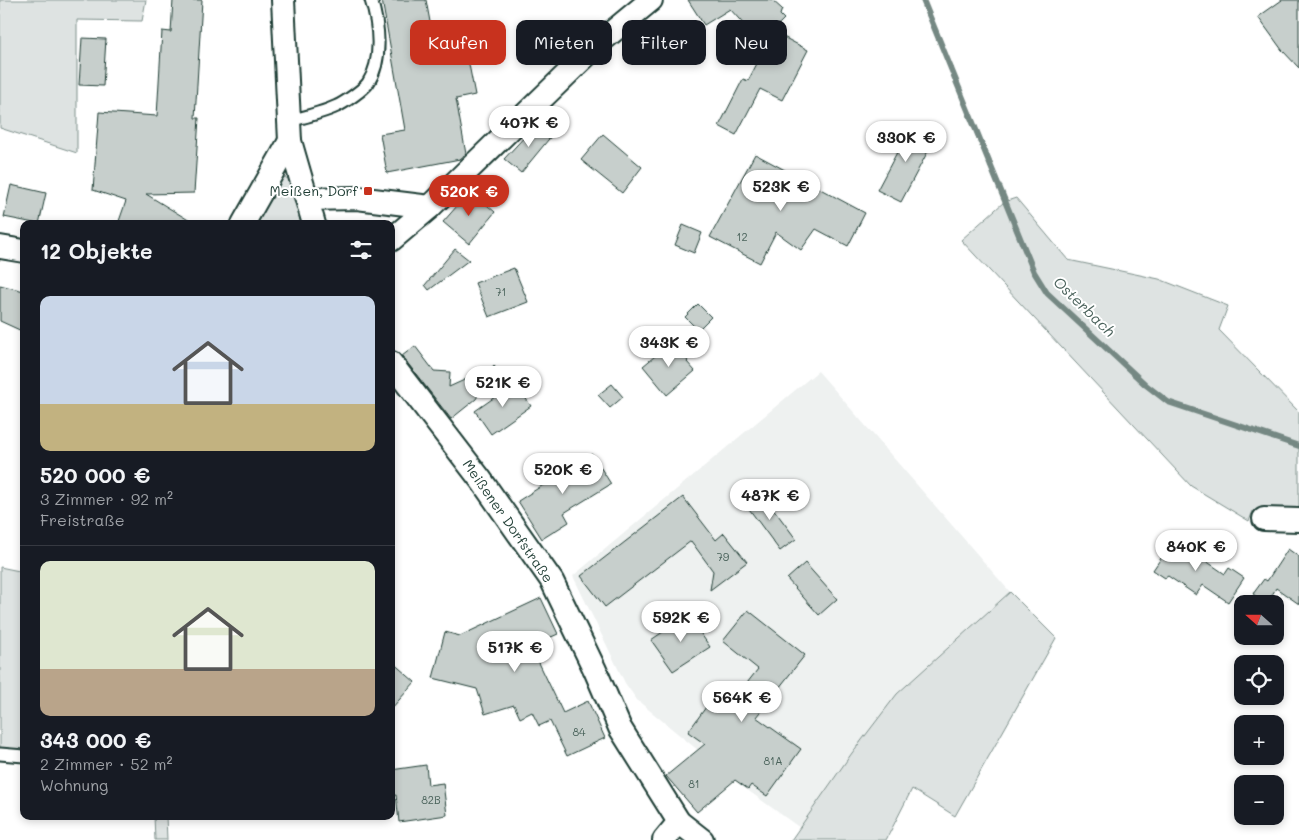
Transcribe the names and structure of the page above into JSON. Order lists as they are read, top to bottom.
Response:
{
  "streets": {
    "street": ["Meißener Dorfstraße"]
  },
  "water": ["Osterbach"],
  "places": {
    "transit": ["Meißen, Dorf"]
  },
  "house_numbers": [
    "12",
    "71",
    "79",
    "84",
    "81A",
    "81",
    "82B"
  ],
  "north": "left",
  "page": {
    "chip": [
      "Kaufen",
      "Mieten",
      "Filter",
      "Neu"
    ],
    "price": [
      "407K €",
      "330K €",
      "523K €",
      "520K €",
      "343K €",
      "521K €",
      "520K €",
      "487K €",
      "840K €",
      "592K €",
      "517K €",
      "564K €"
    ],
    "heading": "12 Objekte",
    "list": [
      {
        "name": "520 000 €",
        "note": "3 Zimmer · 92 m² · Freistraße"
      },
      {
        "name": "343 000 €",
        "note": "2 Zimmer · 52 m² · Wohnung"
      }
    ],
    "map_buttons": ["+", "−"]
  }
}
